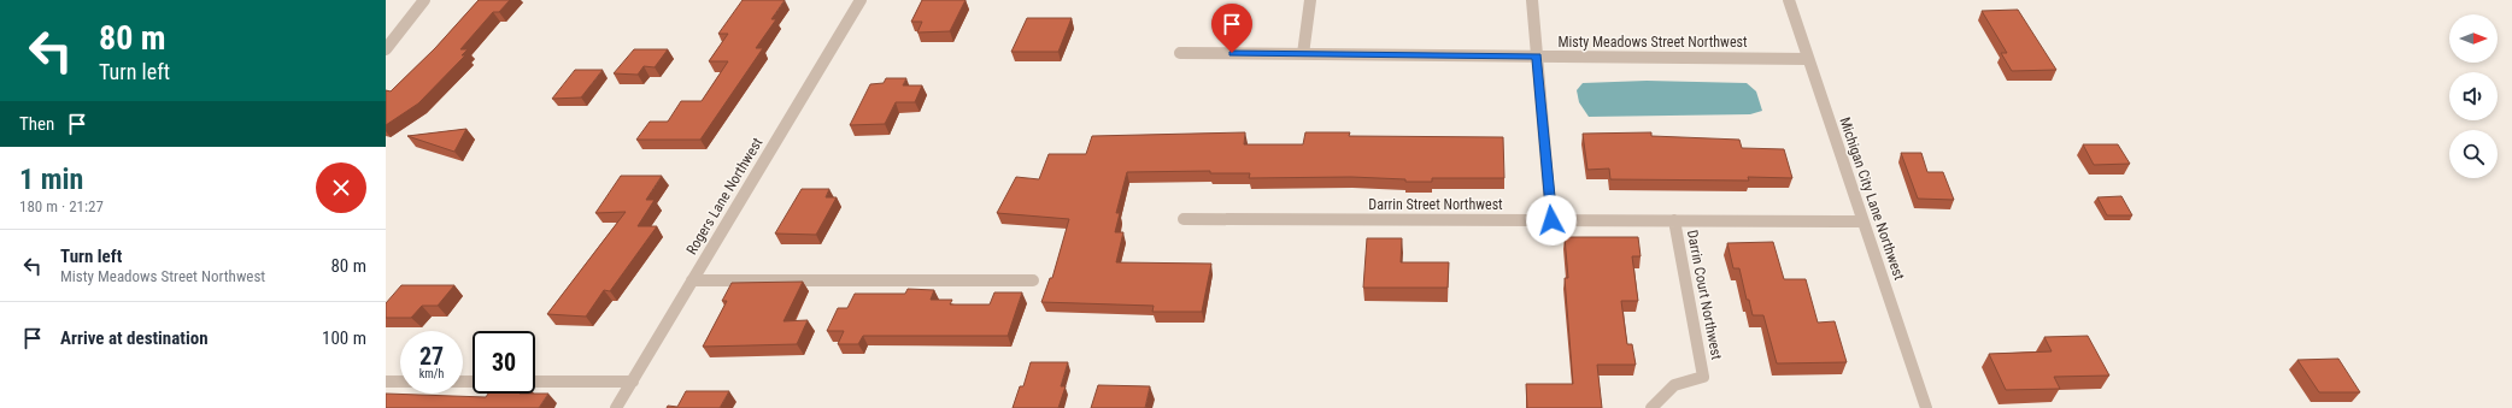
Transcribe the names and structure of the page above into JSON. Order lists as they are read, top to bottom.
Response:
{
  "streets": {
    "street": [
      "Misty Meadows Street Northwest",
      "Rogers Lane Northwest",
      "Michigan City Lane Northwest",
      "Darrin Street Northwest",
      "Darrin Court Northwest"
    ]
  },
  "crossings": [
    ["Misty Meadows Street Northwest", "Michigan City Lane Northwest"],
    ["Michigan City Lane Northwest", "Darrin Street Northwest"],
    ["Darrin Street Northwest", "Darrin Court Northwest"]
  ],
  "north": "right",
  "page": {
    "turn": ["80 m", "Turn left"],
    "then": "Then",
    "heading": ["1 min", "180 m · 21:27"],
    "list": [
      {
        "name": "Turn left",
        "note": "Misty Meadows Street Northwest",
        "value": "80 m"
      },
      {
        "name": "Arrive at destination",
        "value": "100 m"
      }
    ],
    "speed": "27 km/h",
    "limit": "30"
  }
}
